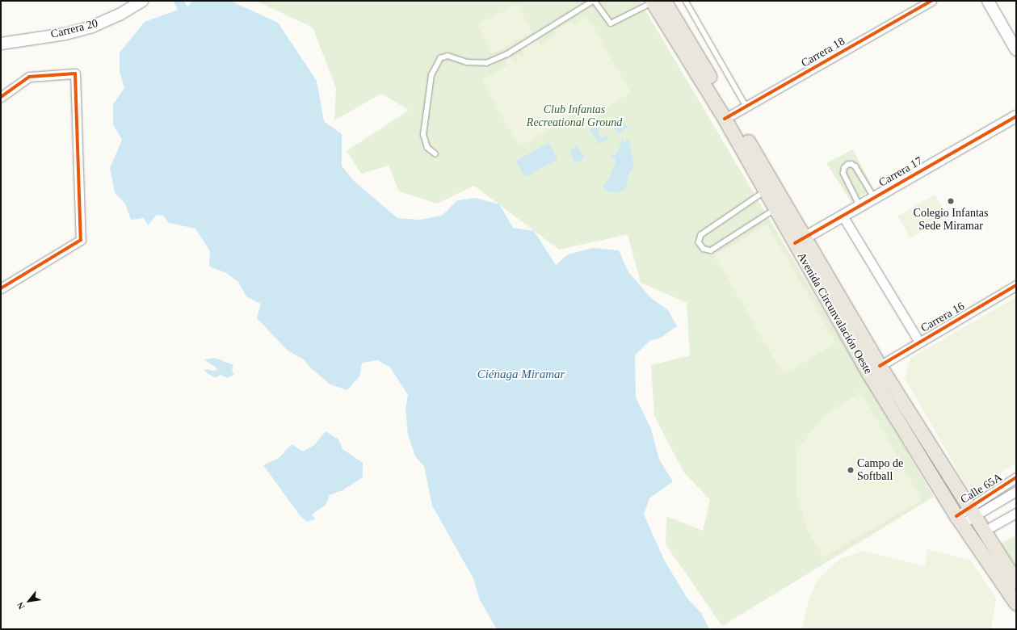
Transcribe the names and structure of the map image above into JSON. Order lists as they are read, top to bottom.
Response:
{
  "streets": {
    "main road": ["Avenida Circunvalación Oeste"],
    "street": [
      "Carrera 20",
      "Carrera 18",
      "Carrera 17",
      "Carrera 16",
      "Calle 65A"
    ]
  },
  "crossings": [
    ["Carrera 18", "Avenida Circunvalación Oeste"],
    ["Carrera 17", "Avenida Circunvalación Oeste"],
    ["Avenida Circunvalación Oeste", "Carrera 16"],
    ["Avenida Circunvalación Oeste", "Calle 65A"]
  ],
  "water": ["Ciénaga Miramar"],
  "parks": ["Club Infantas Recreational Ground"],
  "places": ["Colegio Infantas Sede Miramar", "Campo de Softball"],
  "north": "bottom left"
}
